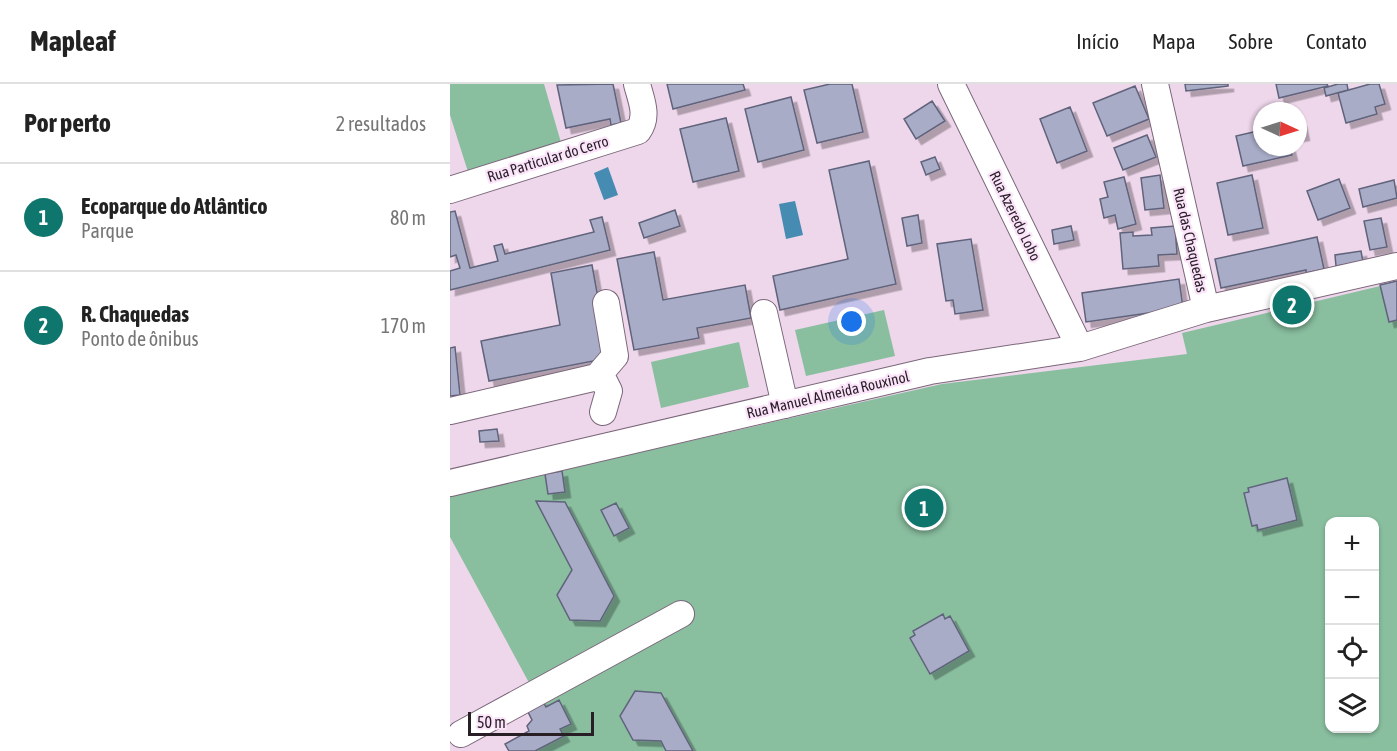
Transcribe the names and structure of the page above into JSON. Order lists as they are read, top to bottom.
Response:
{
  "streets": {
    "street": [
      "Rua Particular do Cerro",
      "Rua Azeredo Lobo",
      "Rua das Chaquedas",
      "Rua Manuel Almeida Rouxinol"
    ]
  },
  "crossings": [
    ["Rua Azeredo Lobo", "Rua Manuel Almeida Rouxinol"],
    ["Rua das Chaquedas", "Rua Manuel Almeida Rouxinol"]
  ],
  "scale_bar": "50 m",
  "north": "right",
  "page": {
    "header": "Mapleaf",
    "nav": [
      "Início",
      "Mapa",
      "Sobre",
      "Contato"
    ],
    "heading": ["Por perto", "2 resultados"],
    "list": [
      {
        "mark": "1",
        "name": "Ecoparque do Atlântico",
        "note": "Parque",
        "value": "80 m"
      },
      {
        "mark": "2",
        "name": "R. Chaquedas",
        "note": "Ponto de ônibus",
        "value": "170 m"
      }
    ],
    "pins": ["2", "1"],
    "map_buttons": ["+", "−"],
    "scale": "50 m"
  }
}
